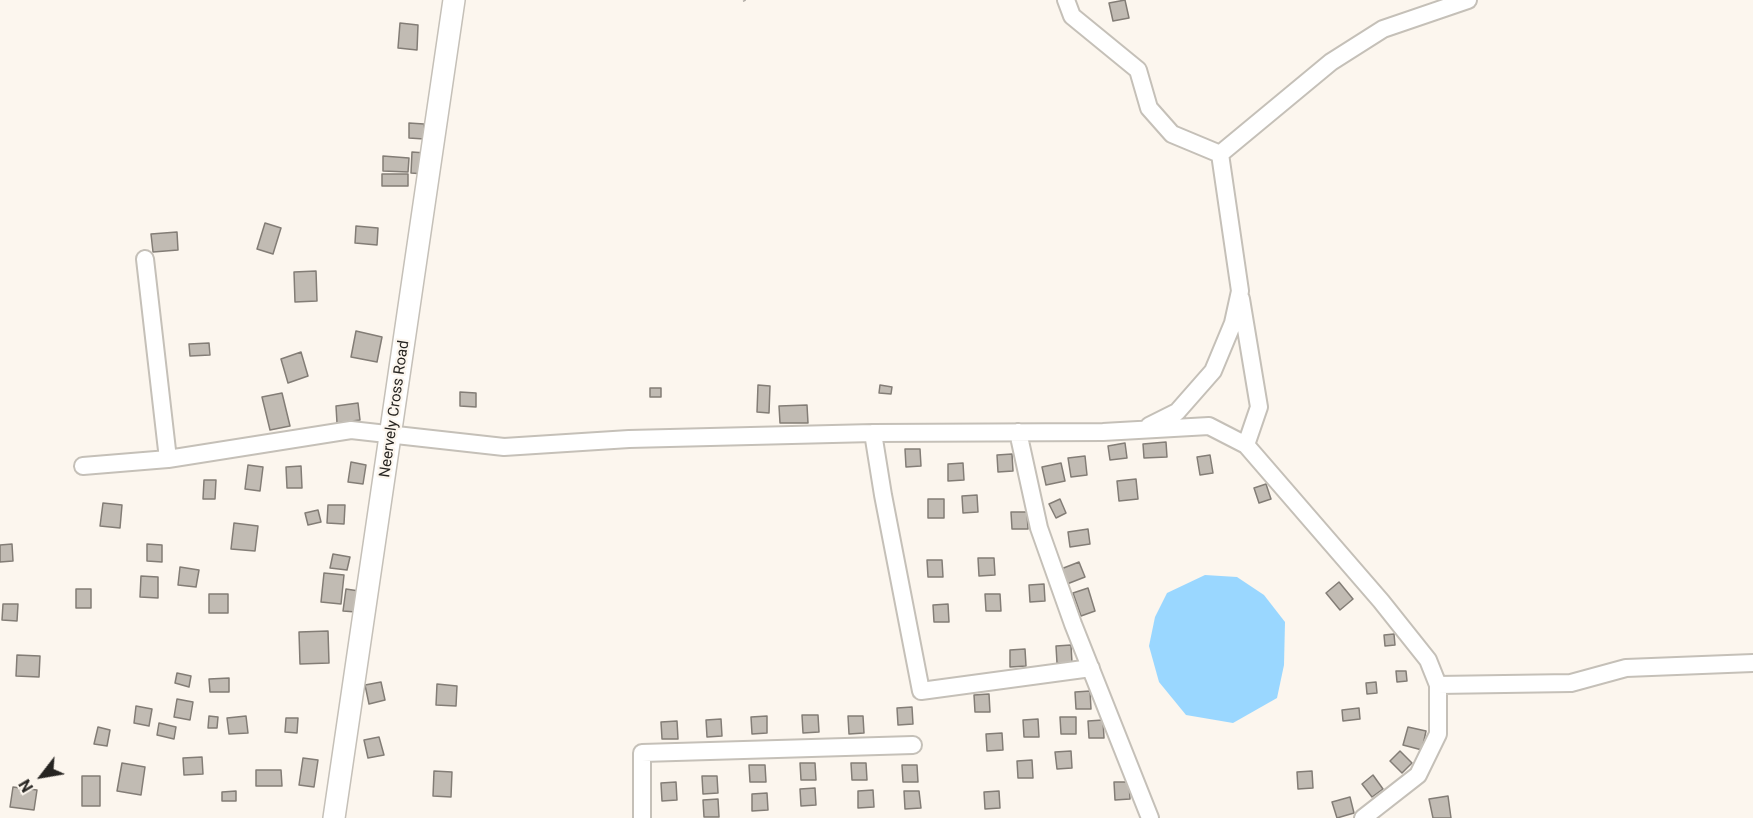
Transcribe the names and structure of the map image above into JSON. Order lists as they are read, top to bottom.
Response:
{
  "streets": {
    "street": ["Neervely Cross Road"]
  },
  "north": "bottom left"
}
